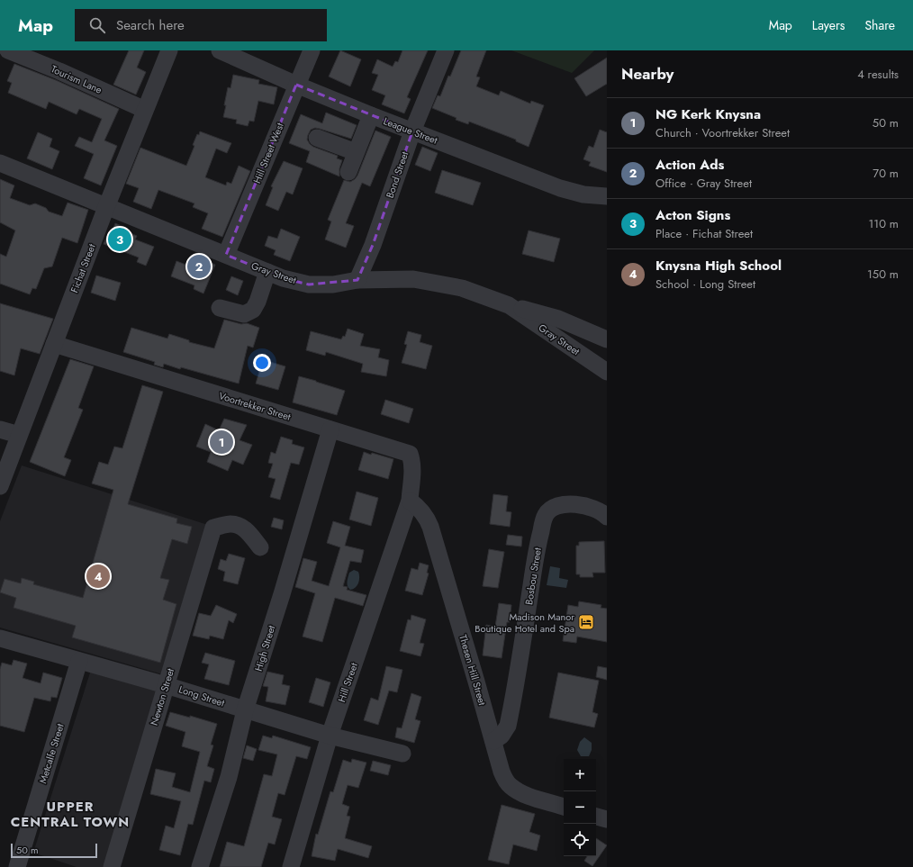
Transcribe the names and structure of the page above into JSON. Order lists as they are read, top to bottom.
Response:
{
  "streets": {
    "street": [
      "Tourism Lane",
      "League Street",
      "Hill Street West",
      "Bond Street",
      "Fichat Street",
      "Gray Street",
      "Voortrekker Street",
      "Bosbou Street",
      "High Street",
      "Thesen Hill Street",
      "Hill Street",
      "Long Street",
      "Newton Street",
      "Metcalfe Street"
    ]
  },
  "crossings": [
    ["Tourism Lane", "Fichat Street"],
    ["League Street", "Hill Street West"],
    ["League Street", "Bond Street"],
    ["Hill Street West", "Gray Street"],
    ["Bond Street", "Gray Street"],
    ["Fichat Street", "Gray Street"],
    ["Fichat Street", "Voortrekker Street"],
    ["Voortrekker Street", "High Street"],
    ["Voortrekker Street", "Thesen Hill Street"],
    ["Voortrekker Street", "Hill Street"],
    ["Bosbou Street", "Thesen Hill Street"],
    ["High Street", "Long Street"],
    ["Thesen Hill Street", "Hill Street"],
    ["Hill Street", "Long Street"],
    ["Long Street", "Newton Street"],
    ["Long Street", "Metcalfe Street"]
  ],
  "districts": ["UPPER CENTRAL TOWN"],
  "places": {
    "hotel": ["Madison Manor Boutique Hotel and Spa"]
  },
  "scale_bar": "50 m",
  "page": {
    "header": "Map",
    "search": "Search here",
    "nav": ["Map", "Layers", "Share"],
    "heading": ["Nearby", "4 results"],
    "list": [
      {
        "mark": "1",
        "name": "NG Kerk Knysna",
        "note": "Church · Voortrekker Street",
        "value": "50 m"
      },
      {
        "mark": "2",
        "name": "Action Ads",
        "note": "Office · Gray Street",
        "value": "70 m"
      },
      {
        "mark": "3",
        "name": "Acton Signs",
        "note": "Place · Fichat Street",
        "value": "110 m"
      },
      {
        "mark": "4",
        "name": "Knysna High School",
        "note": "School · Long Street",
        "value": "150 m"
      }
    ],
    "pins": [
      "3",
      "2",
      "1",
      "4"
    ],
    "map_buttons": ["+", "−"],
    "scale": "50 m"
  }
}
